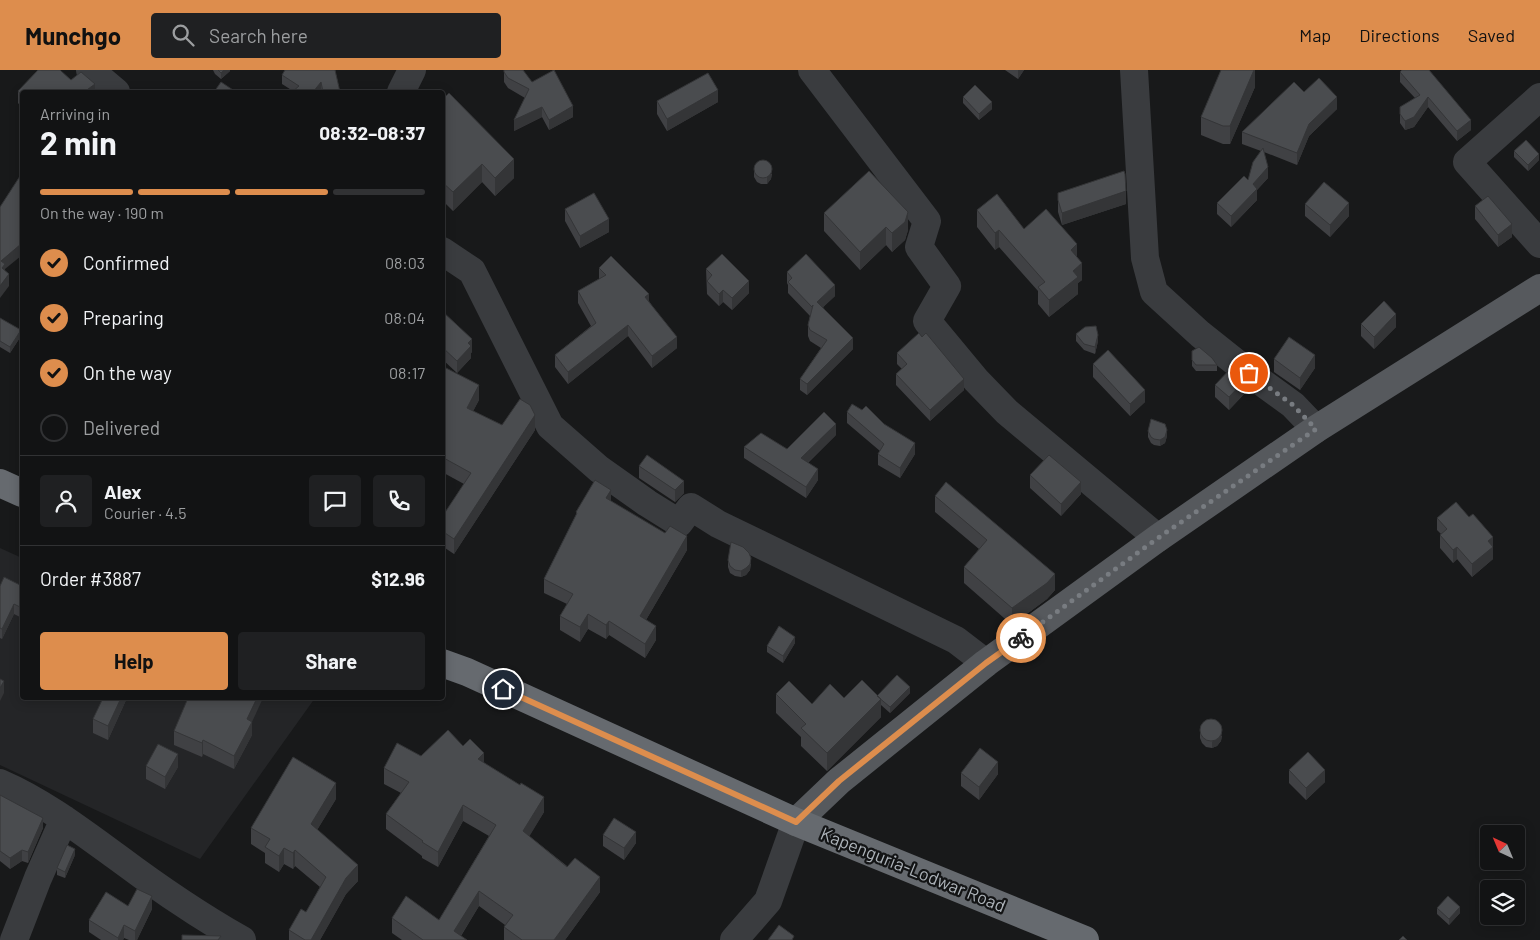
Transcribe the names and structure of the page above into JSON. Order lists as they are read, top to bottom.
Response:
{
  "streets": {
    "highway": ["Kapenguria-Lodwar Road"]
  },
  "north": "top left",
  "page": {
    "header": "Munchgo",
    "search": "Search here",
    "nav": ["Map", "Directions", "Saved"],
    "heading": ["2 min", "Arriving in", "08:32–08:37"],
    "panel": [
      "Alex",
      "Courier · 4.5",
      "Order #3887",
      "$12.96"
    ],
    "bar": "On the way · 190 m",
    "list": [
      ["Confirmed", "08:03"],
      ["Preparing", "08:04"],
      ["On the way", "08:17"],
      "Delivered"
    ],
    "buttons": ["Help", "Share"]
  }
}
